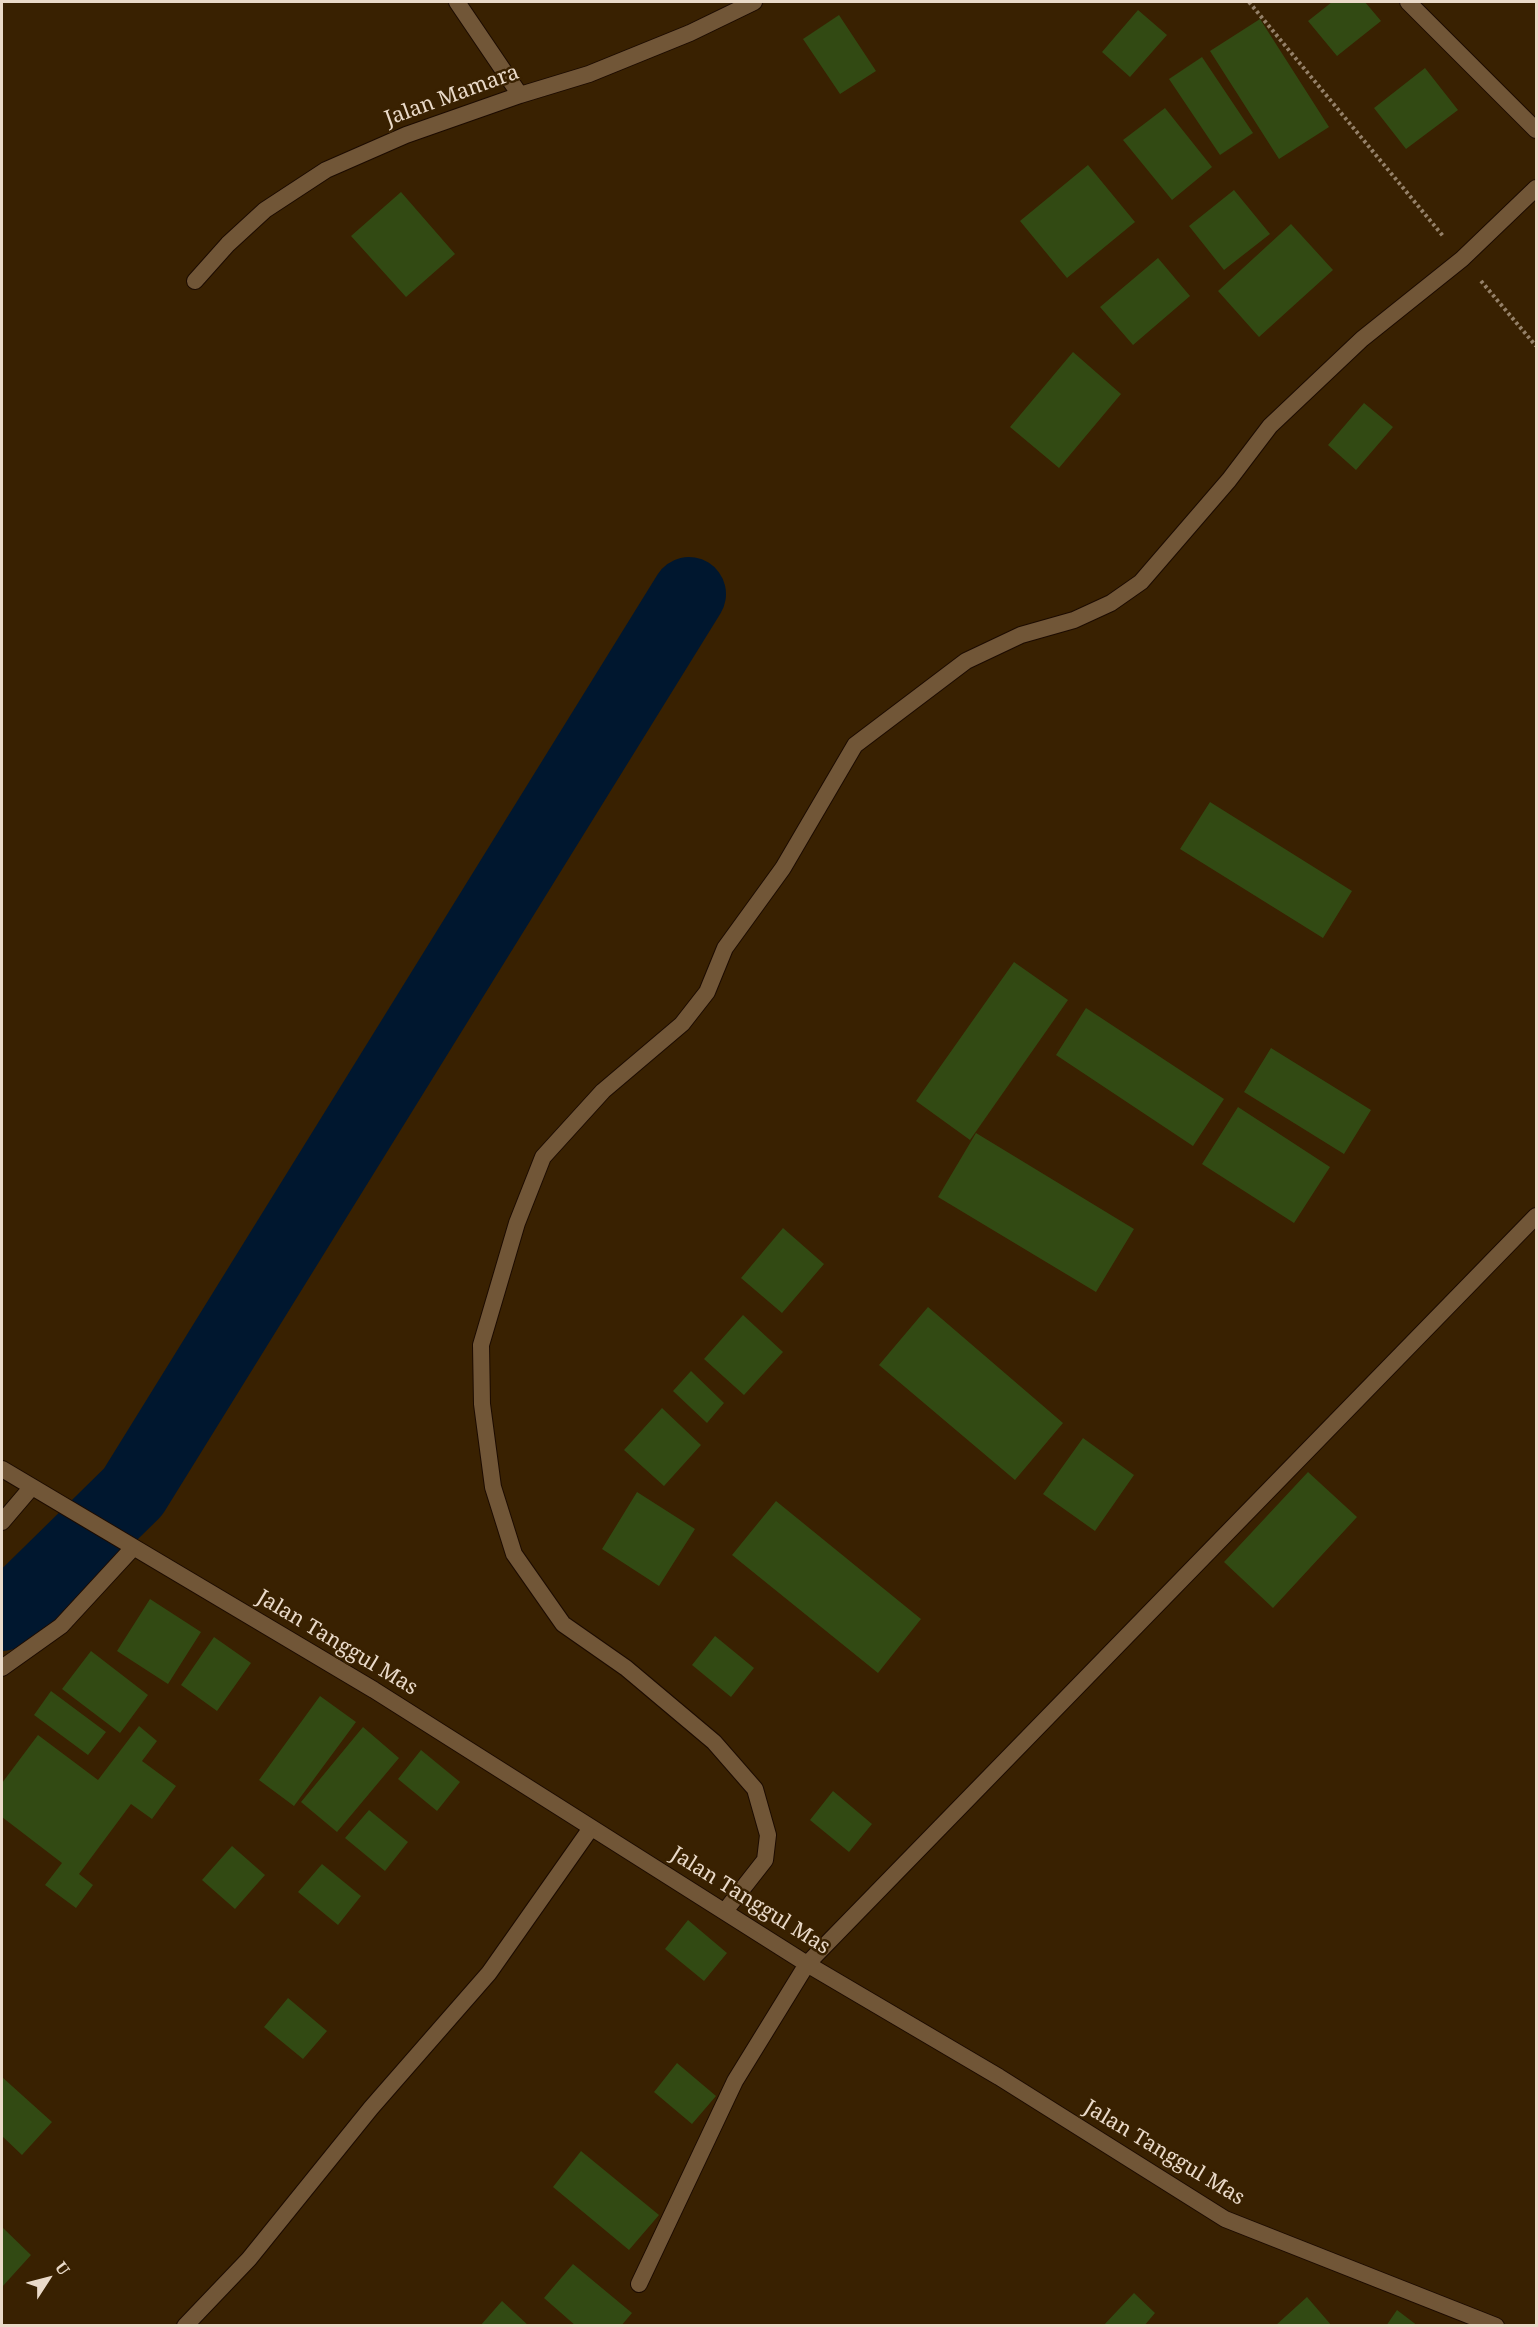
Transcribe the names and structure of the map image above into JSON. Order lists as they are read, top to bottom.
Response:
{
  "streets": {
    "street": ["Jalan Mamara", "Jalan Tanggul Mas"]
  },
  "north": "top right"
}
